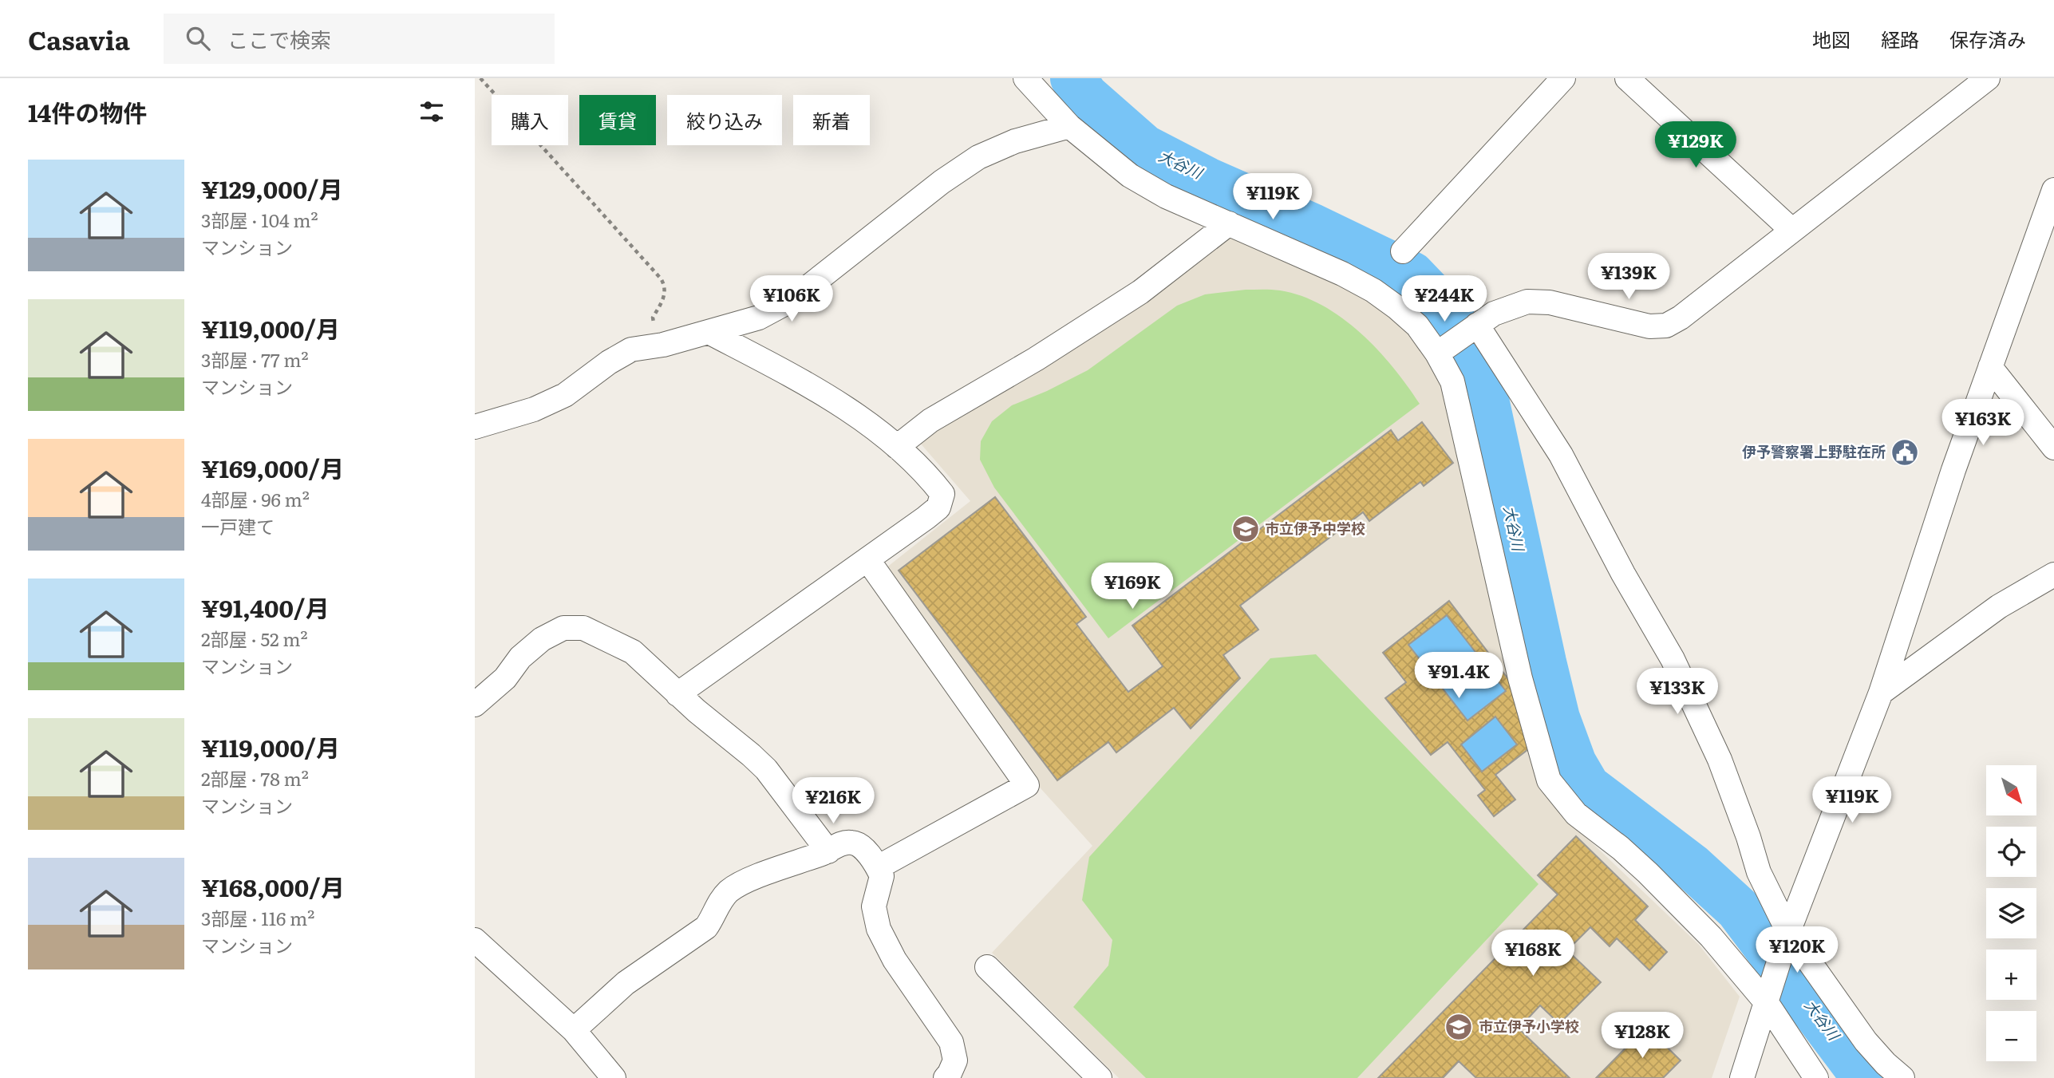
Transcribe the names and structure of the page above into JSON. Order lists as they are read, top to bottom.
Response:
{
  "water": ["大谷川"],
  "places": {
    "public building": ["伊予警察署上野駐在所"],
    "school or university": ["市立伊予中学校", "市立伊予小学校"]
  },
  "north": "bottom right",
  "page": {
    "header": "Casavia",
    "search": "ここで検索",
    "nav": ["地図", "経路", "保存済み"],
    "heading": "14件の物件",
    "chip": [
      "購入",
      "賃貸",
      "絞り込み",
      "新着"
    ],
    "price": [
      "¥129K",
      "¥119K",
      "¥139K",
      "¥106K",
      "¥244K",
      "¥163K",
      "¥169K",
      "¥91.4K",
      "¥133K",
      "¥119K",
      "¥216K",
      "¥120K",
      "¥168K",
      "¥128K"
    ],
    "list": [
      {
        "name": "¥129,000/月",
        "note": "3部屋 · 104 m² · マンション"
      },
      {
        "name": "¥119,000/月",
        "note": "3部屋 · 77 m² · マンション"
      },
      {
        "name": "¥169,000/月",
        "note": "4部屋 · 96 m² · 一戸建て"
      },
      {
        "name": "¥91,400/月",
        "note": "2部屋 · 52 m² · マンション"
      },
      {
        "name": "¥119,000/月",
        "note": "2部屋 · 78 m² · マンション"
      },
      {
        "name": "¥168,000/月",
        "note": "3部屋 · 116 m² · マンション"
      }
    ],
    "map_buttons": ["+", "−"]
  }
}
